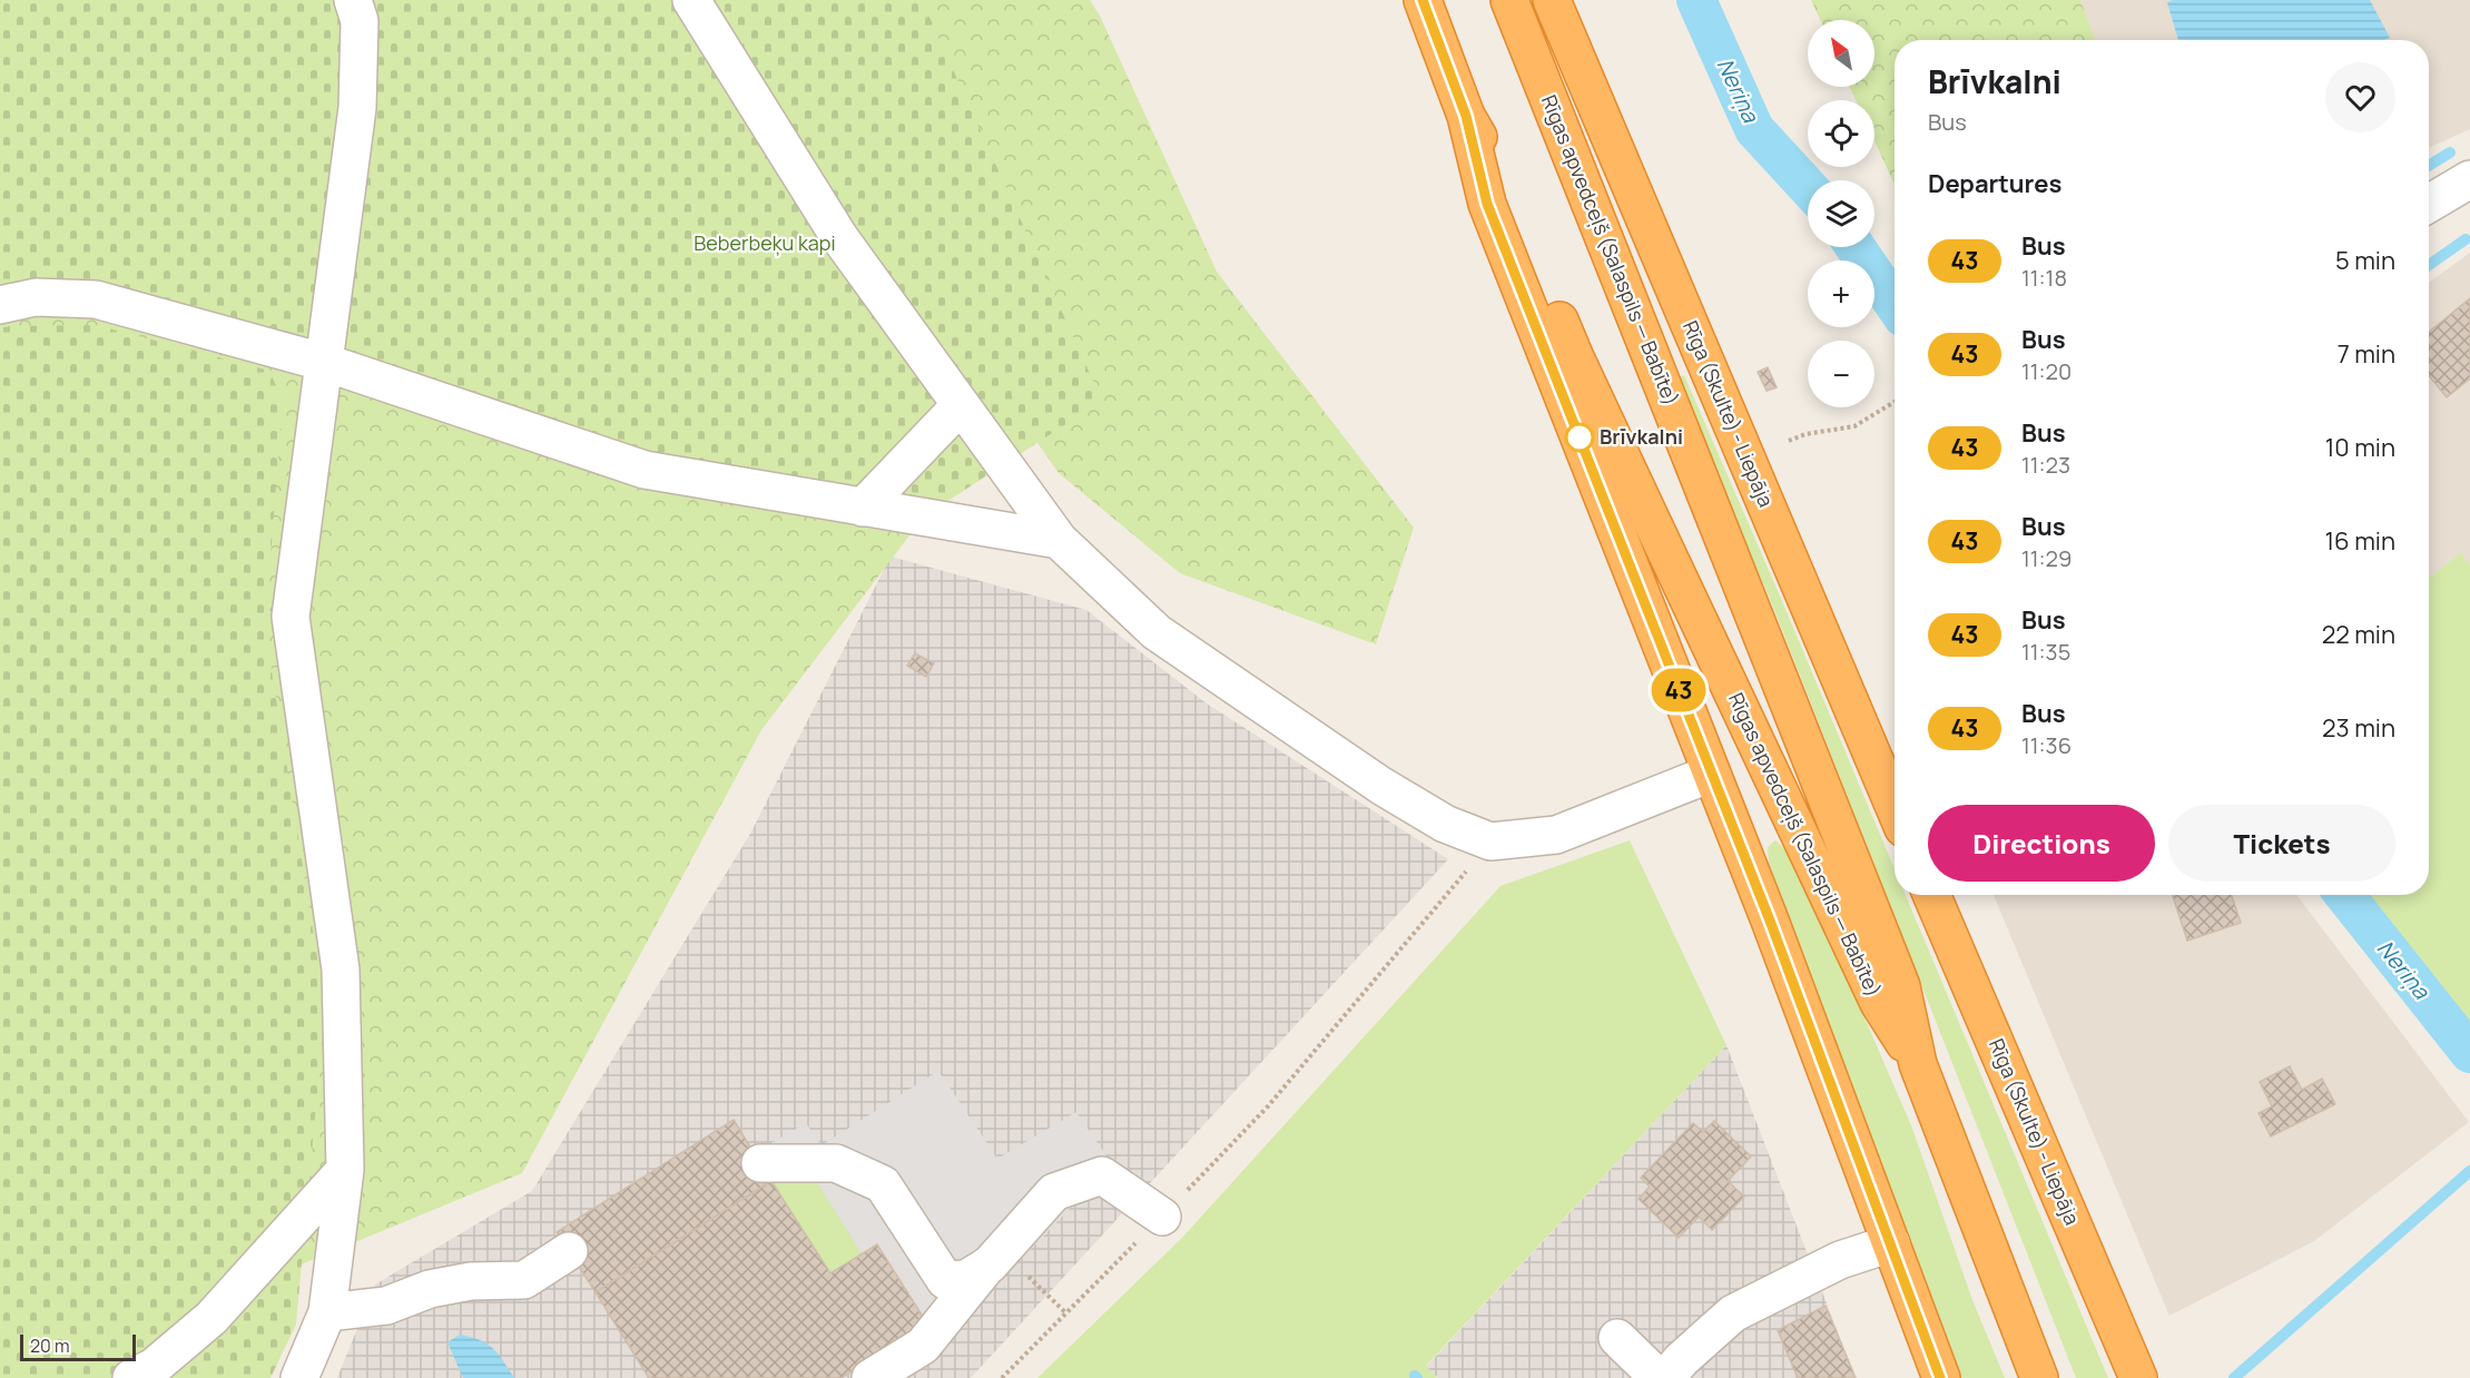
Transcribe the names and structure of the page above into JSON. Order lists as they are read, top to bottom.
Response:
{
  "streets": {
    "highway": ["Rīgas apvedceļš (Salaspils — Babīte)", "Rīga (Skulte) - Liepāja"]
  },
  "water": ["Neriņa"],
  "parks": ["Beberbeķu kapi"],
  "places": ["Brīvkalni"],
  "lines": ["bus line 43"],
  "scale_bar": "20 m",
  "north": "top left",
  "page": {
    "on_map": "43",
    "map_buttons": ["+", "−"],
    "heading": [
      ["Brīvkalni", "Bus"],
      "Departures"
    ],
    "list": [
      {
        "mark": "43",
        "name": "Bus",
        "note": "11:18",
        "value": "5 min"
      },
      {
        "mark": "43",
        "name": "Bus",
        "note": "11:20",
        "value": "7 min"
      },
      {
        "mark": "43",
        "name": "Bus",
        "note": "11:23",
        "value": "10 min"
      },
      {
        "mark": "43",
        "name": "Bus",
        "note": "11:29",
        "value": "16 min"
      },
      {
        "mark": "43",
        "name": "Bus",
        "note": "11:35",
        "value": "22 min"
      },
      {
        "mark": "43",
        "name": "Bus",
        "note": "11:36",
        "value": "23 min"
      }
    ],
    "buttons": ["Directions", "Tickets"],
    "scale": "20 m"
  }
}
